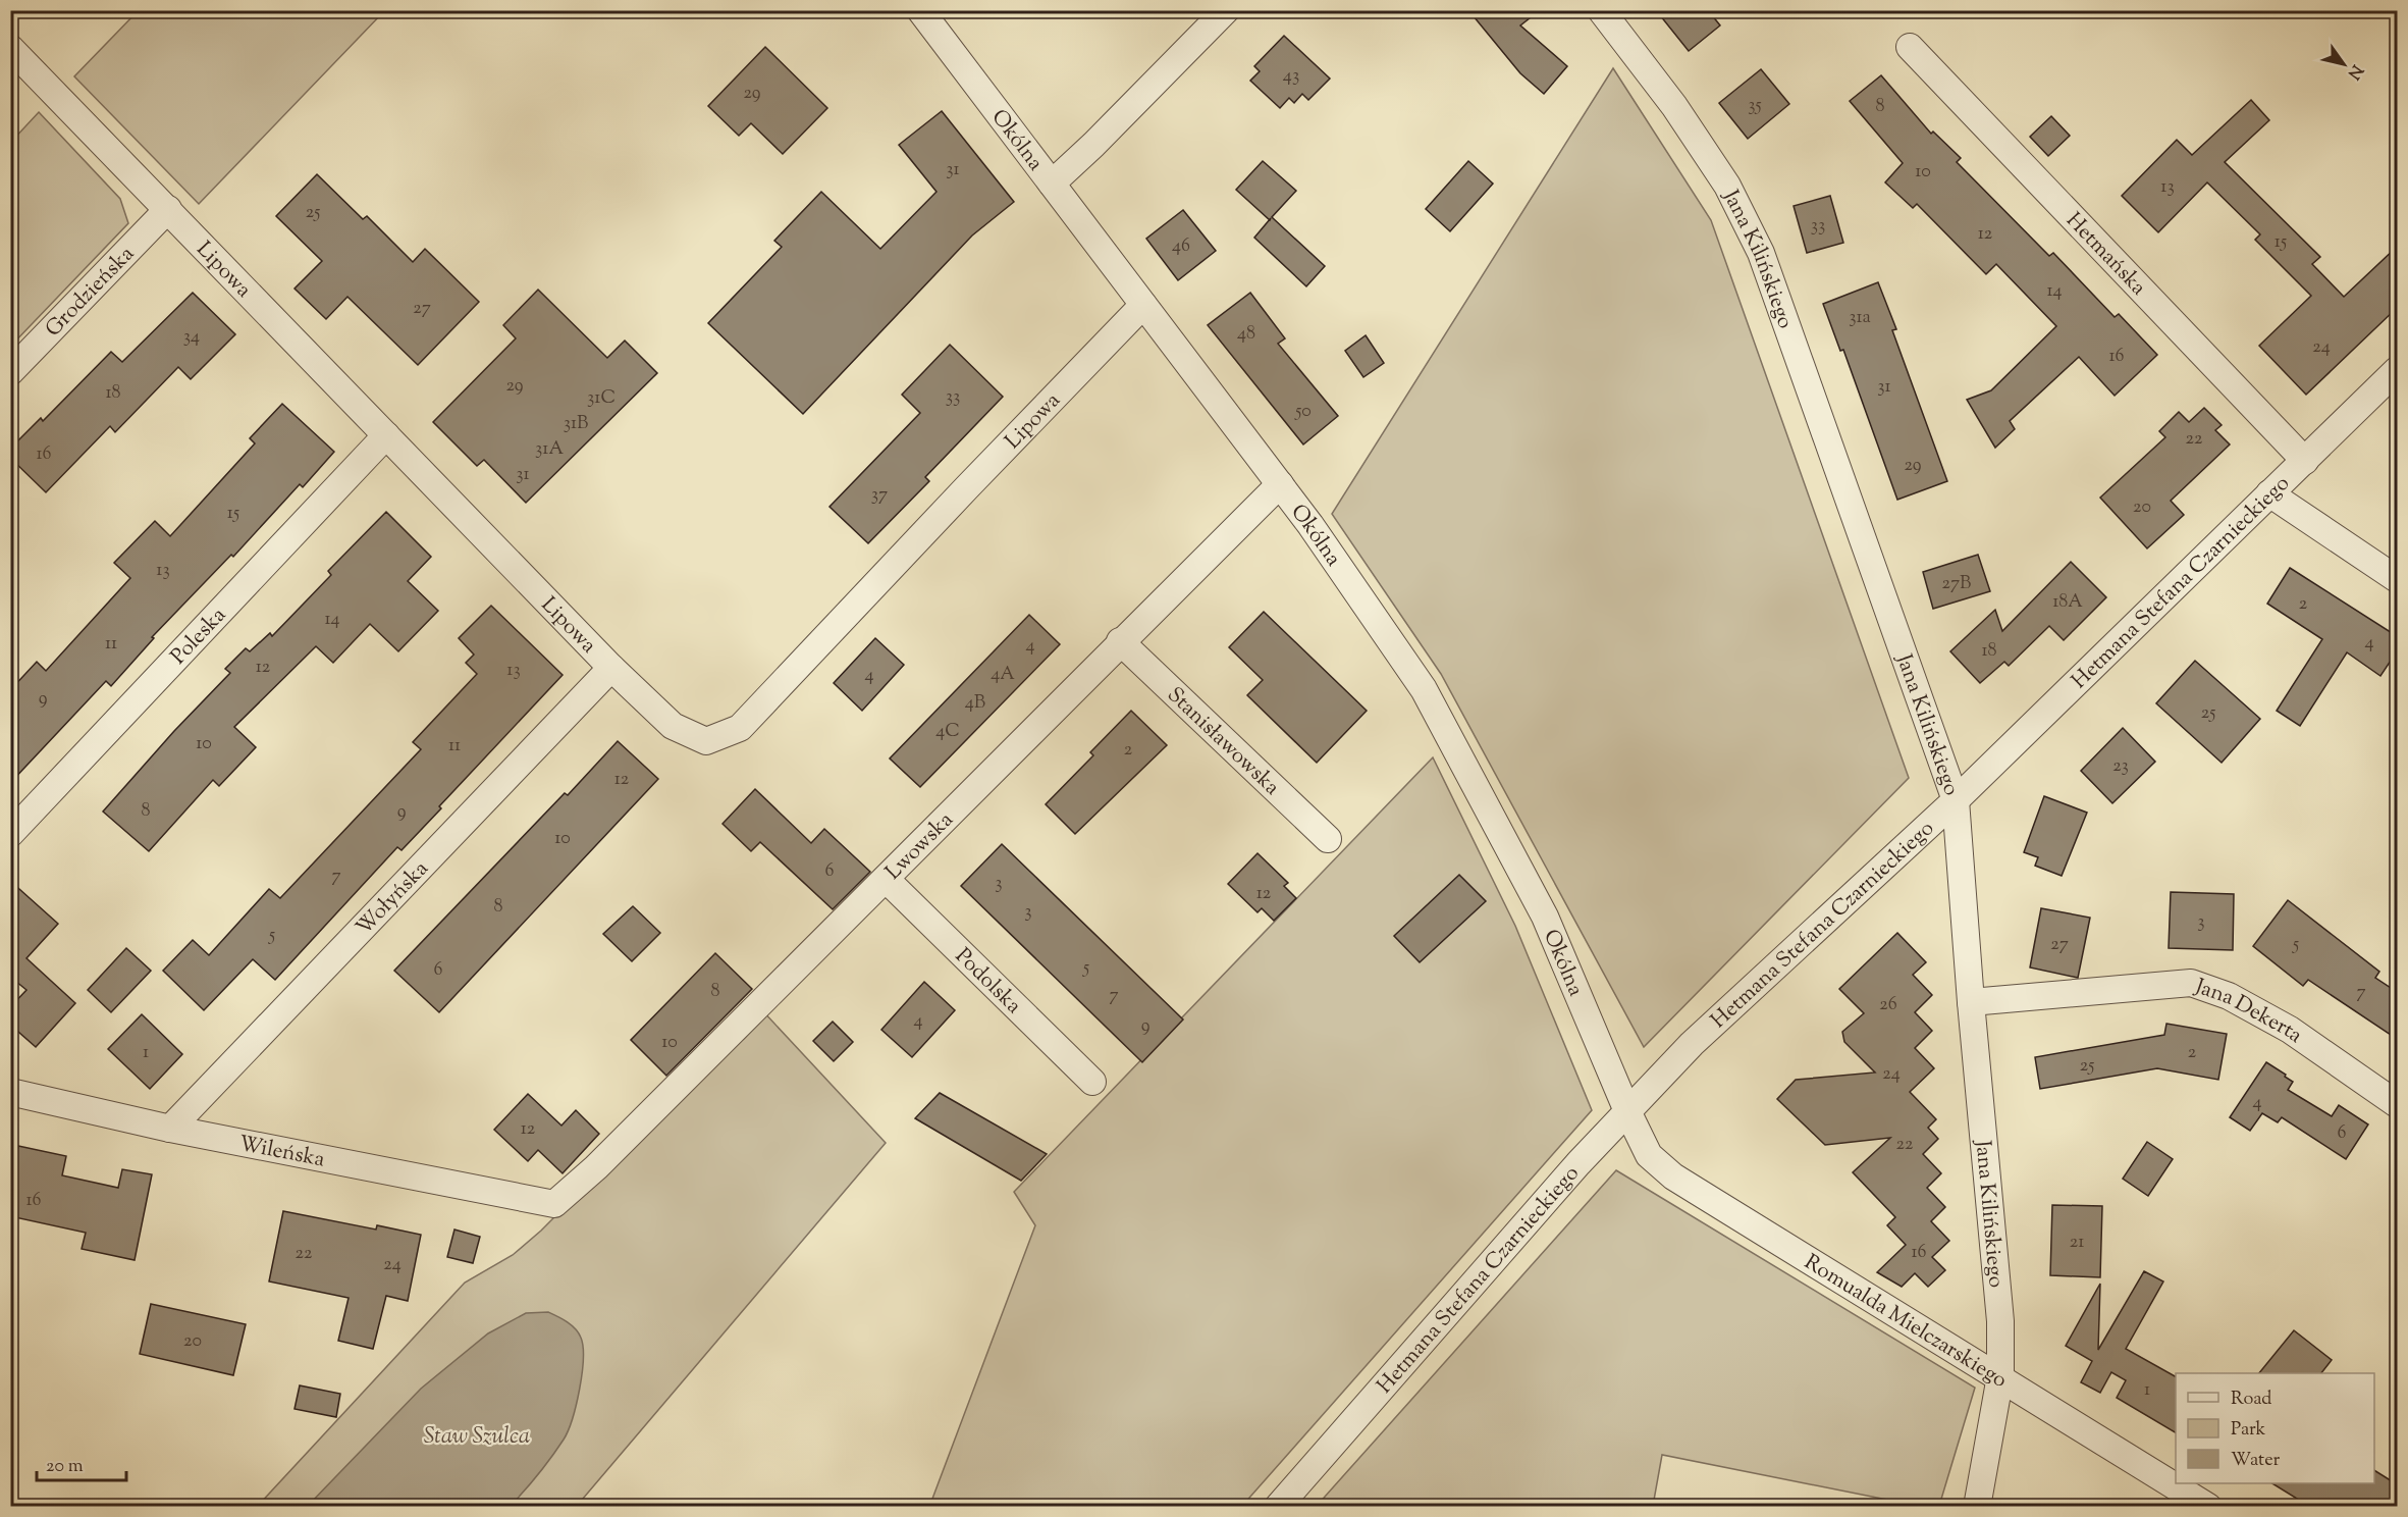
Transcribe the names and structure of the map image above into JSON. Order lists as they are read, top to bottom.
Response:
{
  "streets": {
    "street": [
      "Okólna",
      "Hetmańska",
      "Jana Kilińskiego",
      "Lipowa",
      "Grodzieńska",
      "Hetmana Stefana Czarnieckiego",
      "Poleska",
      "Stanisławowska",
      "Lwowska",
      "Wołyńska",
      "Podolska",
      "Jana Dekerta",
      "Wileńska",
      "Romualda Mielczarskiego"
    ]
  },
  "crossings": [
    ["Okólna", "Lipowa"],
    ["Okólna", "Hetmana Stefana Czarnieckiego"],
    ["Okólna", "Lwowska"],
    ["Okólna", "Romualda Mielczarskiego"],
    ["Hetmańska", "Hetmana Stefana Czarnieckiego"],
    ["Jana Kilińskiego", "Hetmana Stefana Czarnieckiego"],
    ["Jana Kilińskiego", "Jana Dekerta"],
    ["Jana Kilińskiego", "Romualda Mielczarskiego"],
    ["Lipowa", "Grodzieńska"],
    ["Lipowa", "Poleska"],
    ["Lipowa", "Wołyńska"],
    ["Hetmana Stefana Czarnieckiego", "Romualda Mielczarskiego"],
    ["Stanisławowska", "Lwowska"],
    ["Lwowska", "Podolska"],
    ["Lwowska", "Wileńska"],
    ["Wołyńska", "Wileńska"]
  ],
  "water": ["Staw Szulca"],
  "house_numbers": [
    "43",
    "29",
    "35",
    "8",
    "31",
    "10",
    "13",
    "25",
    "33",
    "12",
    "15",
    "46",
    "14",
    "27",
    "31a",
    "48",
    "34",
    "24",
    "16",
    "29",
    "31",
    "18",
    "33",
    "31C",
    "50",
    "31B",
    "22",
    "31A",
    "16",
    "29",
    "31",
    "37",
    "20",
    "15",
    "13",
    "27B",
    "18A",
    "2",
    "14",
    "4",
    "11",
    "4",
    "18",
    "12",
    "13",
    "4A",
    "4",
    "9",
    "4B",
    "25",
    "4C",
    "10",
    "11",
    "2",
    "23",
    "12",
    "8",
    "9",
    "10",
    "6",
    "7",
    "3",
    "12",
    "8",
    "3",
    "3",
    "5",
    "27",
    "5",
    "5",
    "6",
    "8",
    "7",
    "7",
    "26",
    "4",
    "9",
    "10",
    "1",
    "2",
    "25",
    "24",
    "4",
    "12",
    "6",
    "22",
    "16",
    "21",
    "16",
    "22",
    "24",
    "20",
    "1"
  ],
  "legend": ["Road", "Park", "Water"],
  "scale_bar": "20 m",
  "north": "bottom right"
}
